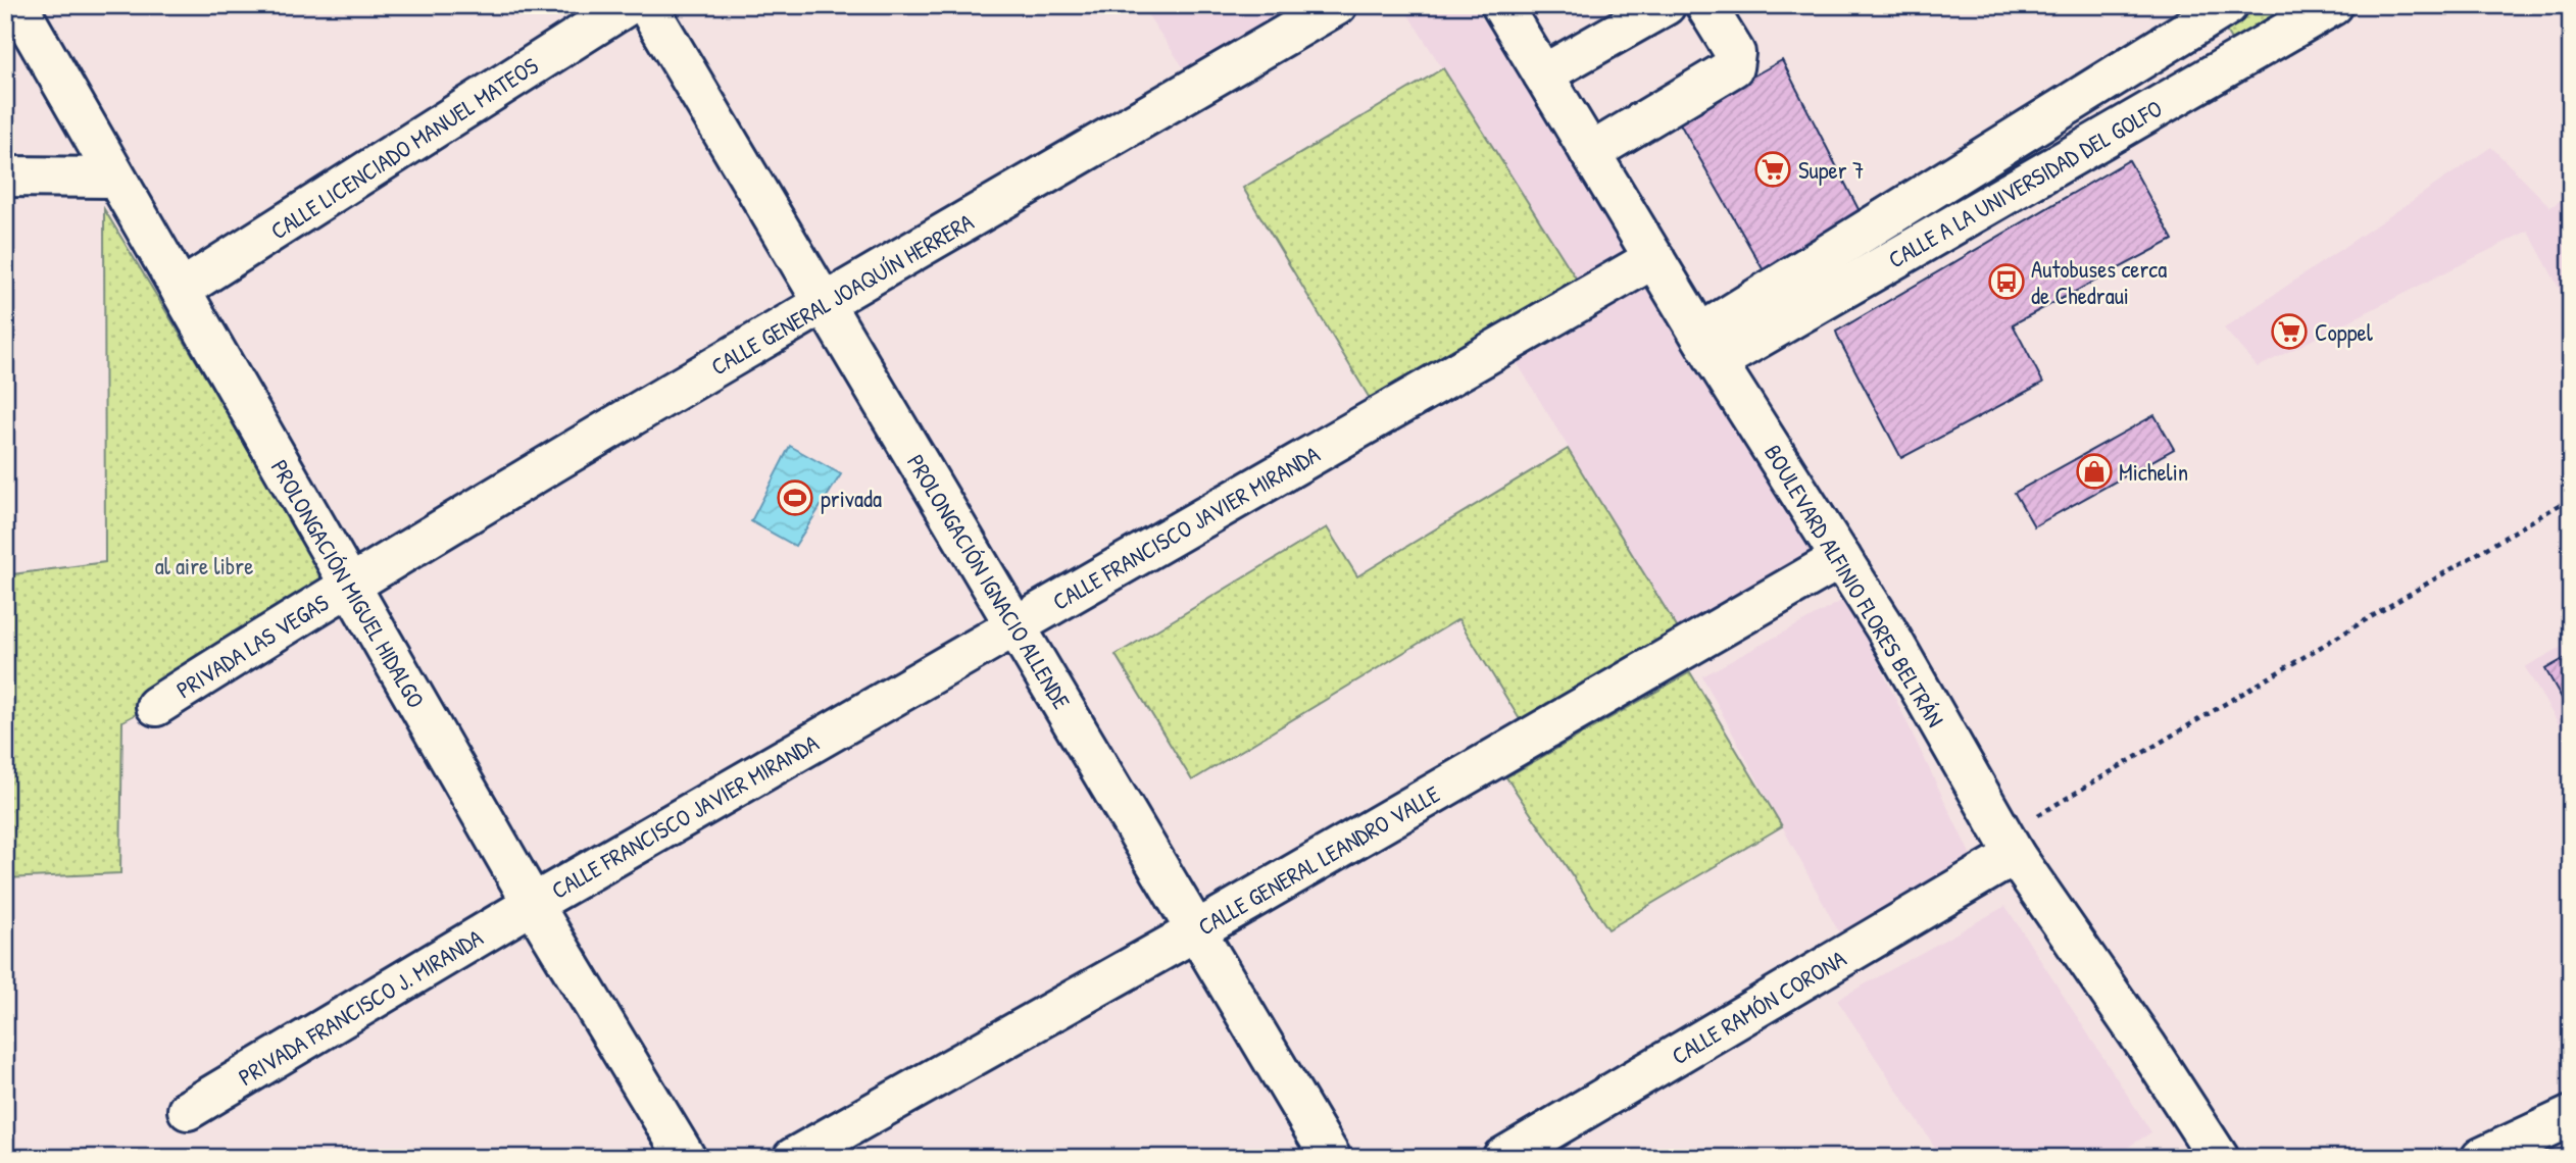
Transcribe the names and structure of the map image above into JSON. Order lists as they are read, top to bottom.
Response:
{
  "streets": {
    "street": [
      "CALLE LICENCIADO MANUEL MATEOS",
      "CALLE A LA UNIVERSIDAD DEL GOLFO",
      "CALLE GENERAL JOAQUÍN HERRERA",
      "CALLE FRANCISCO JAVIER MIRANDA",
      "PROLONGACIÓN IGNACIO ALLENDE",
      "PROLONGACIÓN MIGUEL HIDALGO",
      "BOULEVARD ALFINIO FLORES BELTRÁN",
      "PRIVADA LAS VEGAS",
      "CALLE GENERAL LEANDRO VALLE",
      "PRIVADA FRANCISCO J. MIRANDA",
      "CALLE RAMÓN CORONA"
    ]
  },
  "crossings": [
    ["CALLE LICENCIADO MANUEL MATEOS", "PROLONGACIÓN MIGUEL HIDALGO"],
    ["CALLE A LA UNIVERSIDAD DEL GOLFO", "BOULEVARD ALFINIO FLORES BELTRÁN"],
    ["CALLE GENERAL JOAQUÍN HERRERA", "PROLONGACIÓN IGNACIO ALLENDE"],
    ["CALLE GENERAL JOAQUÍN HERRERA", "PROLONGACIÓN MIGUEL HIDALGO"],
    ["CALLE GENERAL JOAQUÍN HERRERA", "PRIVADA LAS VEGAS"],
    ["CALLE FRANCISCO JAVIER MIRANDA", "PROLONGACIÓN IGNACIO ALLENDE"],
    ["CALLE FRANCISCO JAVIER MIRANDA", "PROLONGACIÓN MIGUEL HIDALGO"],
    ["CALLE FRANCISCO JAVIER MIRANDA", "BOULEVARD ALFINIO FLORES BELTRÁN"],
    ["CALLE FRANCISCO JAVIER MIRANDA", "PRIVADA FRANCISCO J. MIRANDA"],
    ["PROLONGACIÓN IGNACIO ALLENDE", "CALLE GENERAL LEANDRO VALLE"],
    ["PROLONGACIÓN MIGUEL HIDALGO", "PRIVADA LAS VEGAS"],
    ["PROLONGACIÓN MIGUEL HIDALGO", "PRIVADA FRANCISCO J. MIRANDA"],
    ["BOULEVARD ALFINIO FLORES BELTRÁN", "CALLE GENERAL LEANDRO VALLE"],
    ["BOULEVARD ALFINIO FLORES BELTRÁN", "CALLE RAMÓN CORONA"]
  ],
  "parks": ["al aire libre"],
  "places": {
    "supermarket": ["Super 7", "Coppel"],
    "bus stop": ["Autobuses cerca de Chedraui"],
    "shop": ["Michelin"],
    "sports": ["privada"]
  }
}
